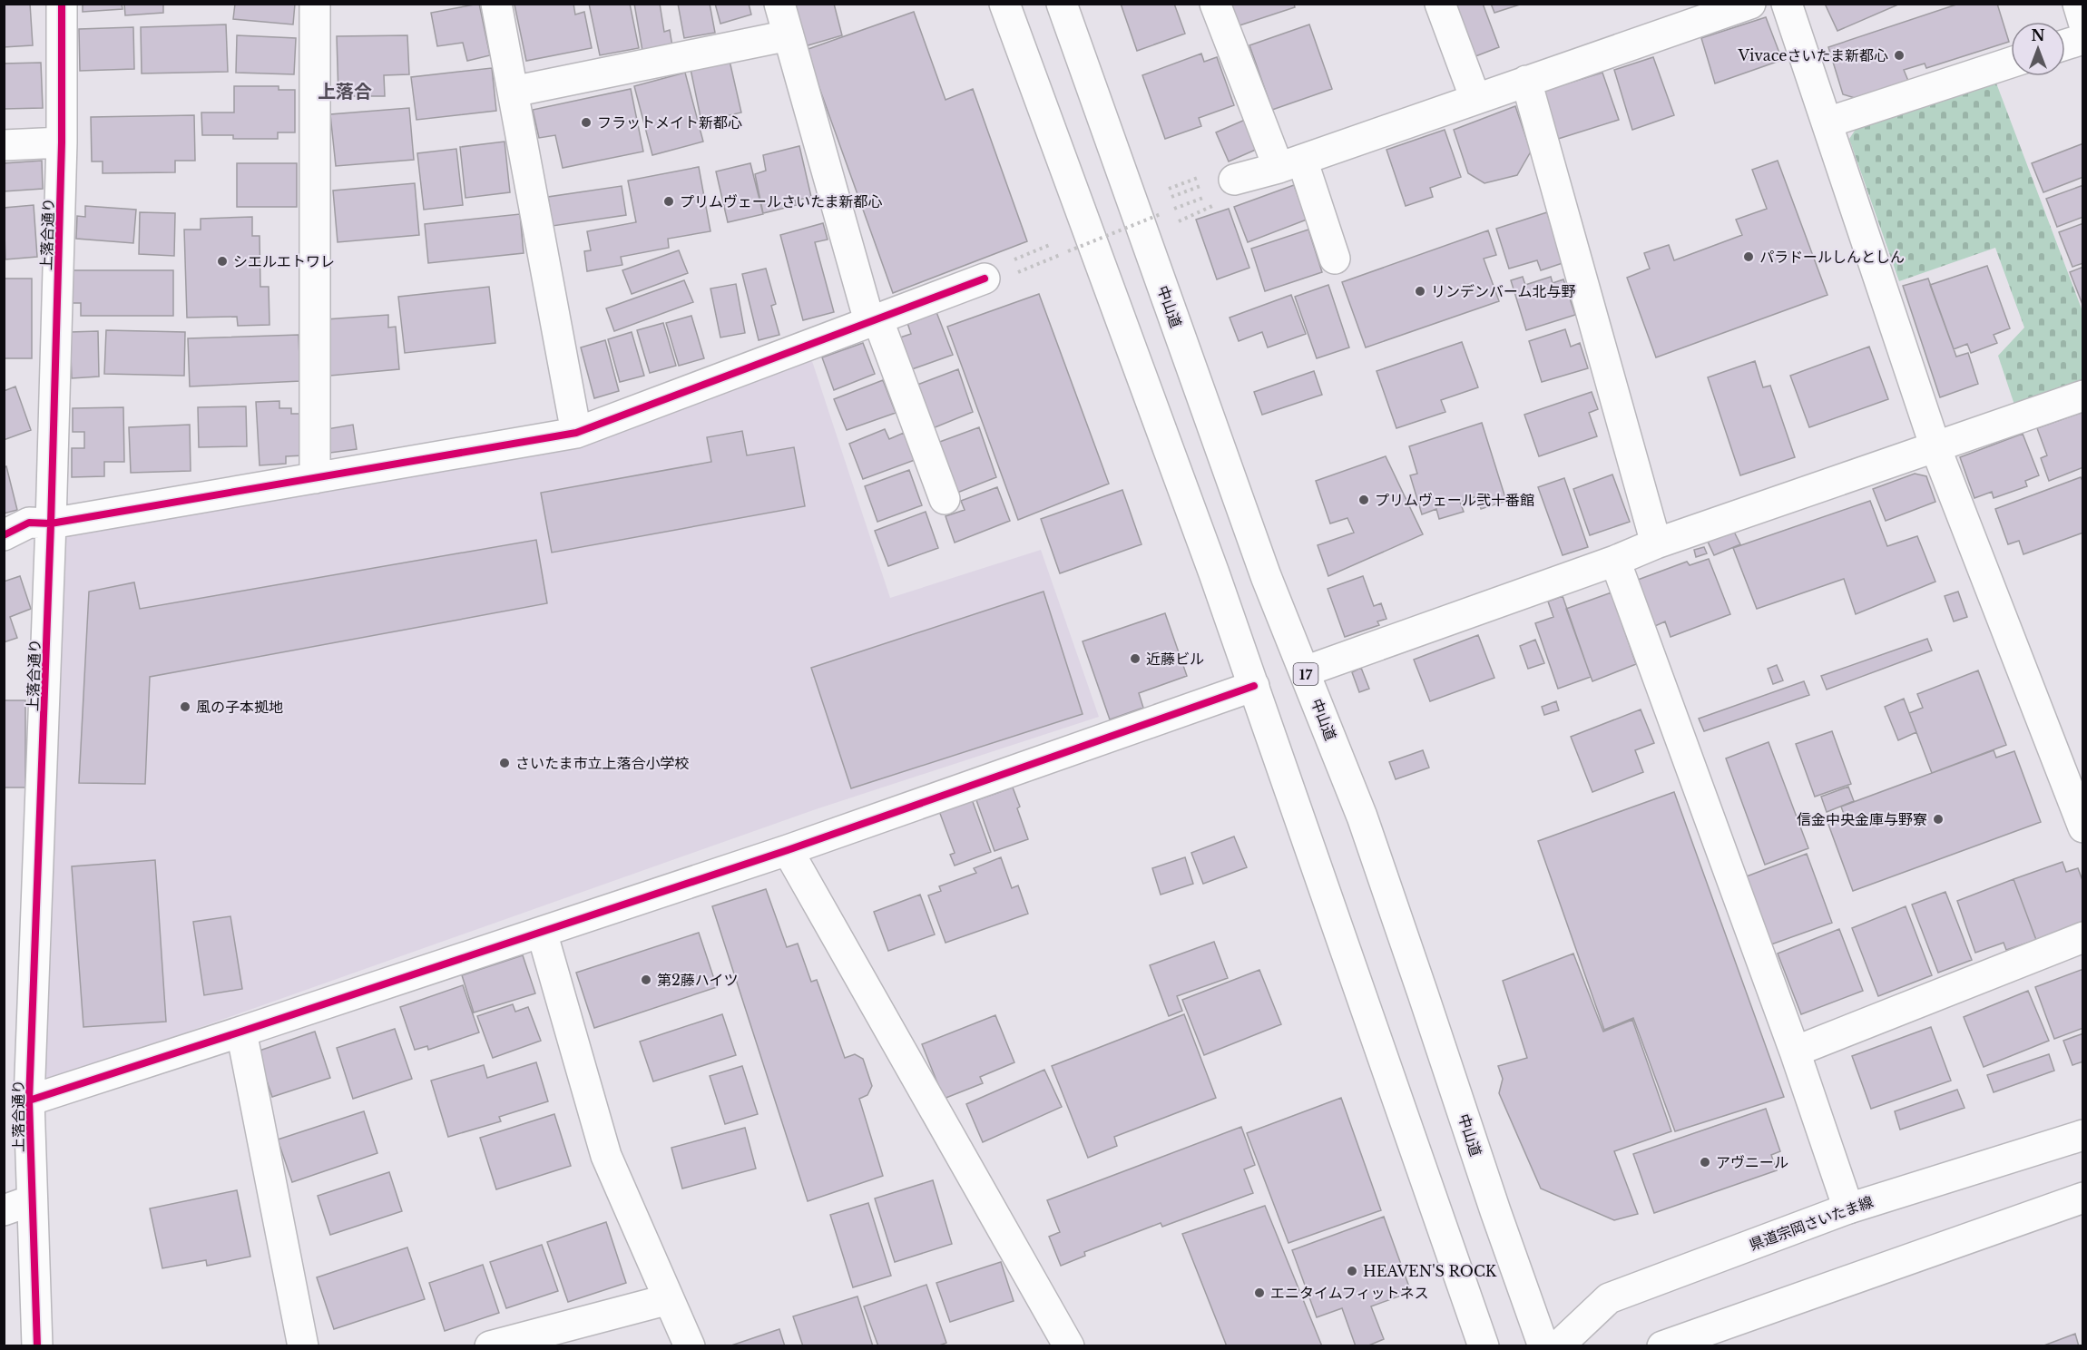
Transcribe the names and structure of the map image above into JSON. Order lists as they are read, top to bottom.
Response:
{
  "streets": {
    "main road": [
      "上落合通り",
      "中山道",
      "17",
      "県道宗岡さいたま線"
    ]
  },
  "districts": ["上落合"],
  "places": [
    "Vivaceさいたま新都心",
    "フラットメイト新都心",
    "プリムヴェールさいたま新都心",
    "パラドールしんとしん",
    "シエルエトワレ",
    "リンデンバーム北与野",
    "プリムヴェール弐十番館",
    "近藤ビル",
    "風の子本拠地",
    "さいたま市立上落合小学校",
    "信金中央金庫与野寮",
    "第2藤ハイツ",
    "アヴニール",
    "HEAVEN'S ROCK",
    "エニタイムフィットネス"
  ],
  "north": "top"
}
